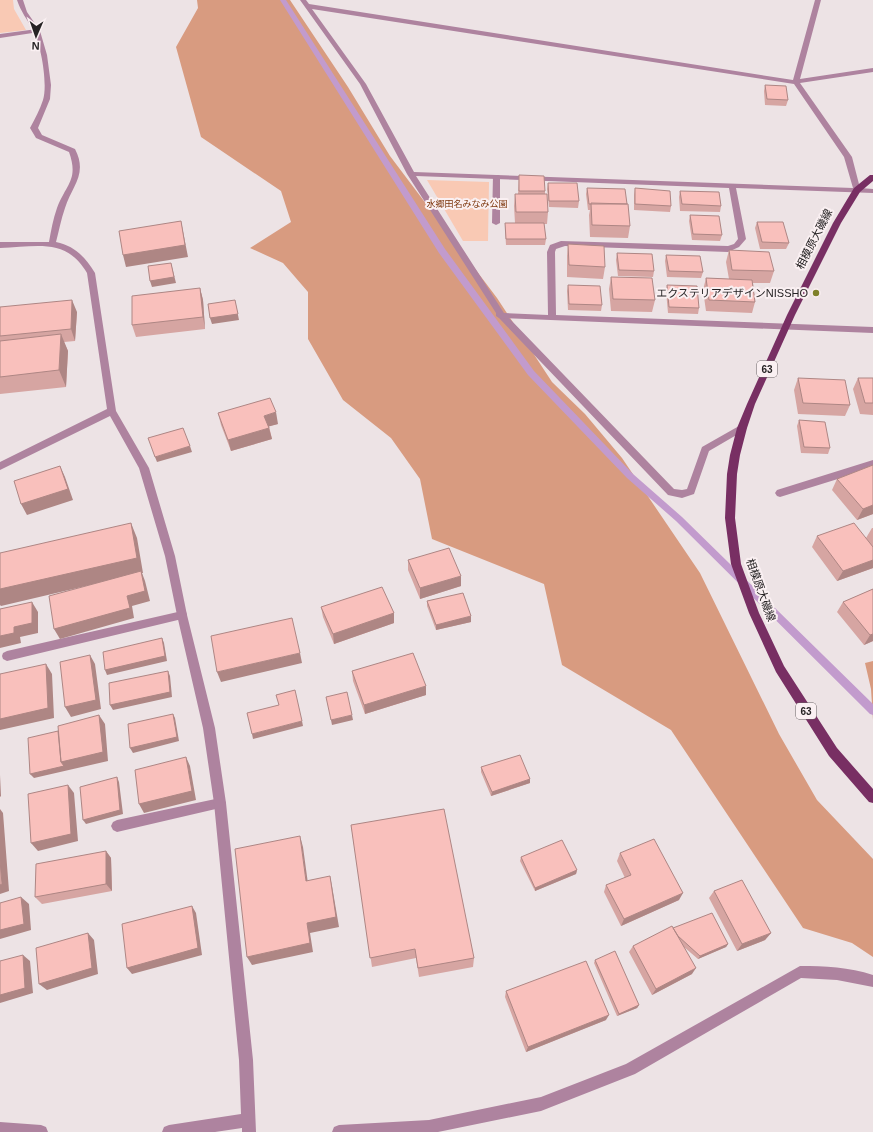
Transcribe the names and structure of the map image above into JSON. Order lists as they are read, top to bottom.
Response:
{
  "streets": {
    "main road": ["相模原大磯線", "63"]
  },
  "parks": ["水郷田名みなみ公園"],
  "places": ["エクステリアデザインNISSHO"],
  "north": "bottom"
}
